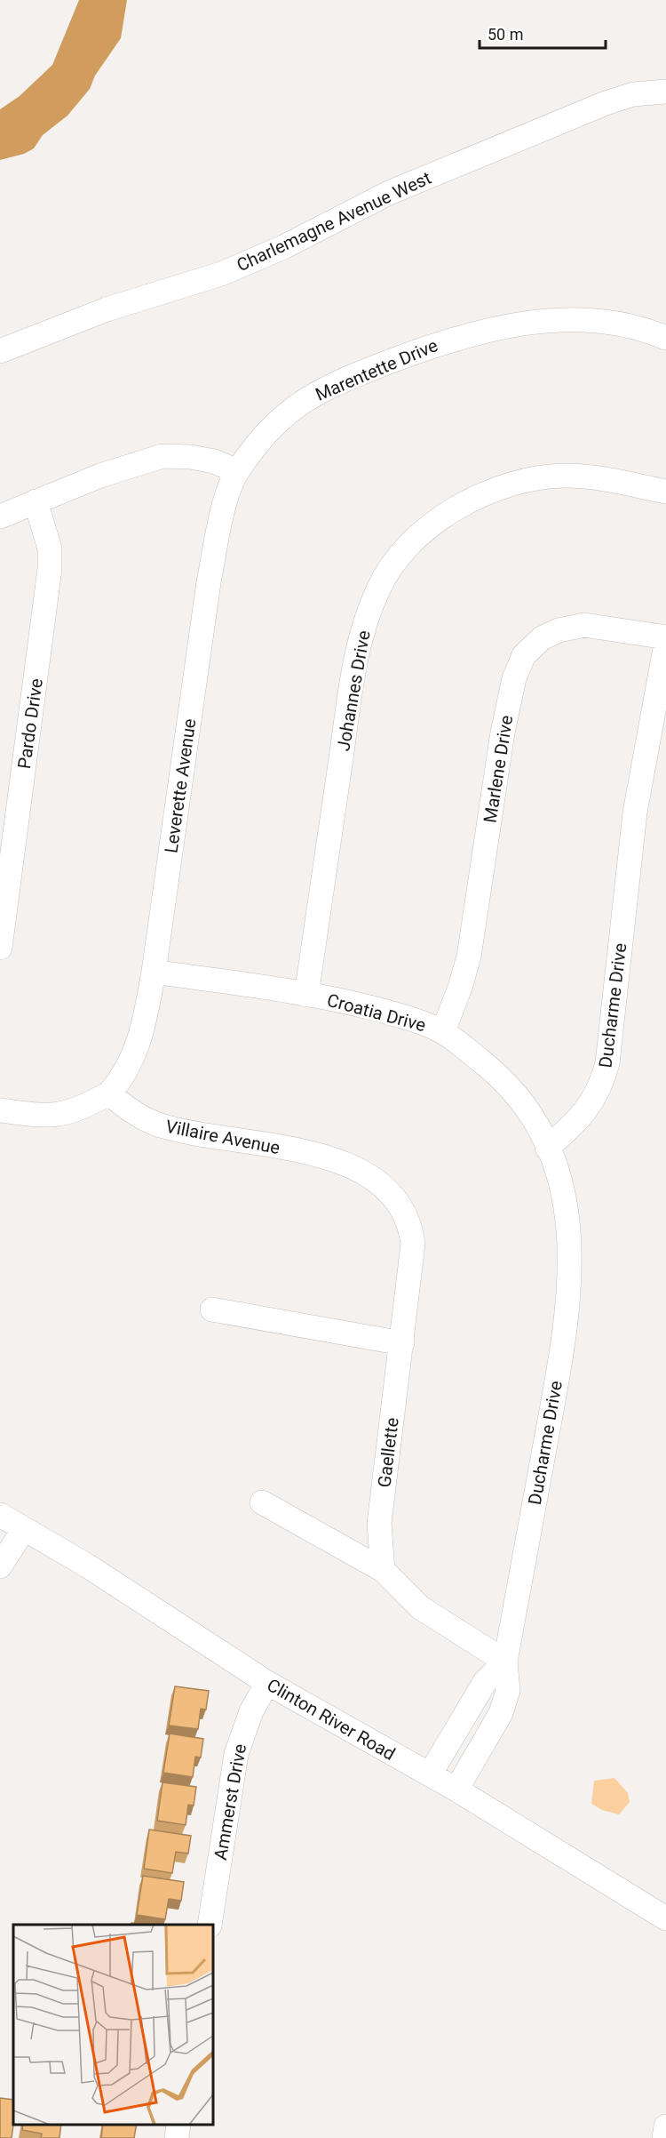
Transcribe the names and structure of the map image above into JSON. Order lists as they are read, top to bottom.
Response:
{
  "streets": {
    "street": [
      "Charlemagne Avenue West",
      "Marentette Drive",
      "Johannes Drive",
      "Pardo Drive",
      "Marlene Drive",
      "Leverette Avenue",
      "Ducharme Drive",
      "Croatia Drive",
      "Villaire Avenue",
      "Gaellette",
      "Clinton River Road",
      "Ammerst Drive"
    ]
  },
  "crossings": [
    ["Marentette Drive", "Leverette Avenue"],
    ["Johannes Drive", "Croatia Drive"],
    ["Marlene Drive", "Croatia Drive"],
    ["Leverette Avenue", "Croatia Drive"],
    ["Leverette Avenue", "Villaire Avenue"],
    ["Ducharme Drive", "Croatia Drive"],
    ["Ducharme Drive", "Clinton River Road"],
    ["Villaire Avenue", "Gaellette"],
    ["Clinton River Road", "Ammerst Drive"]
  ],
  "scale_bar": "50 m"
}
